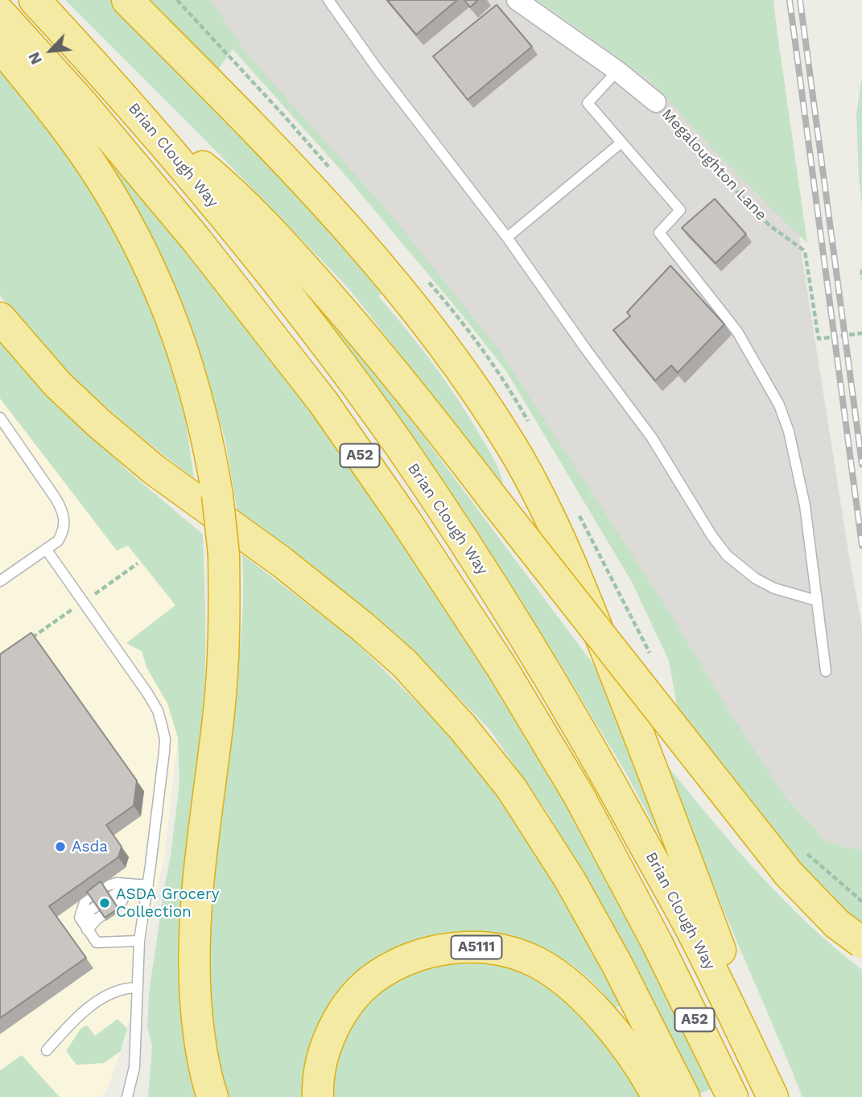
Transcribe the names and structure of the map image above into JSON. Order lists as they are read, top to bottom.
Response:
{
  "streets": {
    "highway": ["Brian Clough Way", "A52", "A5111"],
    "street": ["Megaloughton Lane"]
  },
  "places": ["Asda", "ASDA Grocery Collection"],
  "north": "bottom left"
}
